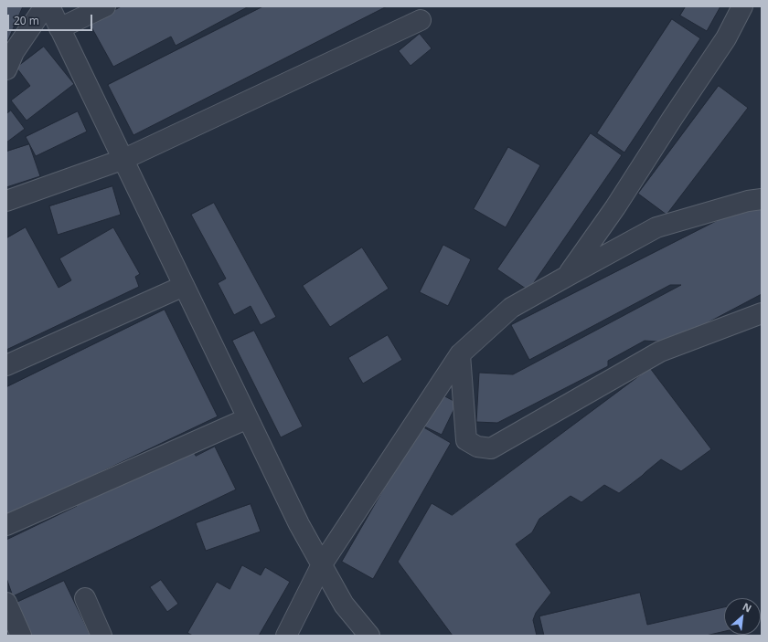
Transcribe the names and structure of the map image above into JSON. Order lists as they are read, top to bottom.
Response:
{
  "scale_bar": "20 m",
  "north": "top right"
}
